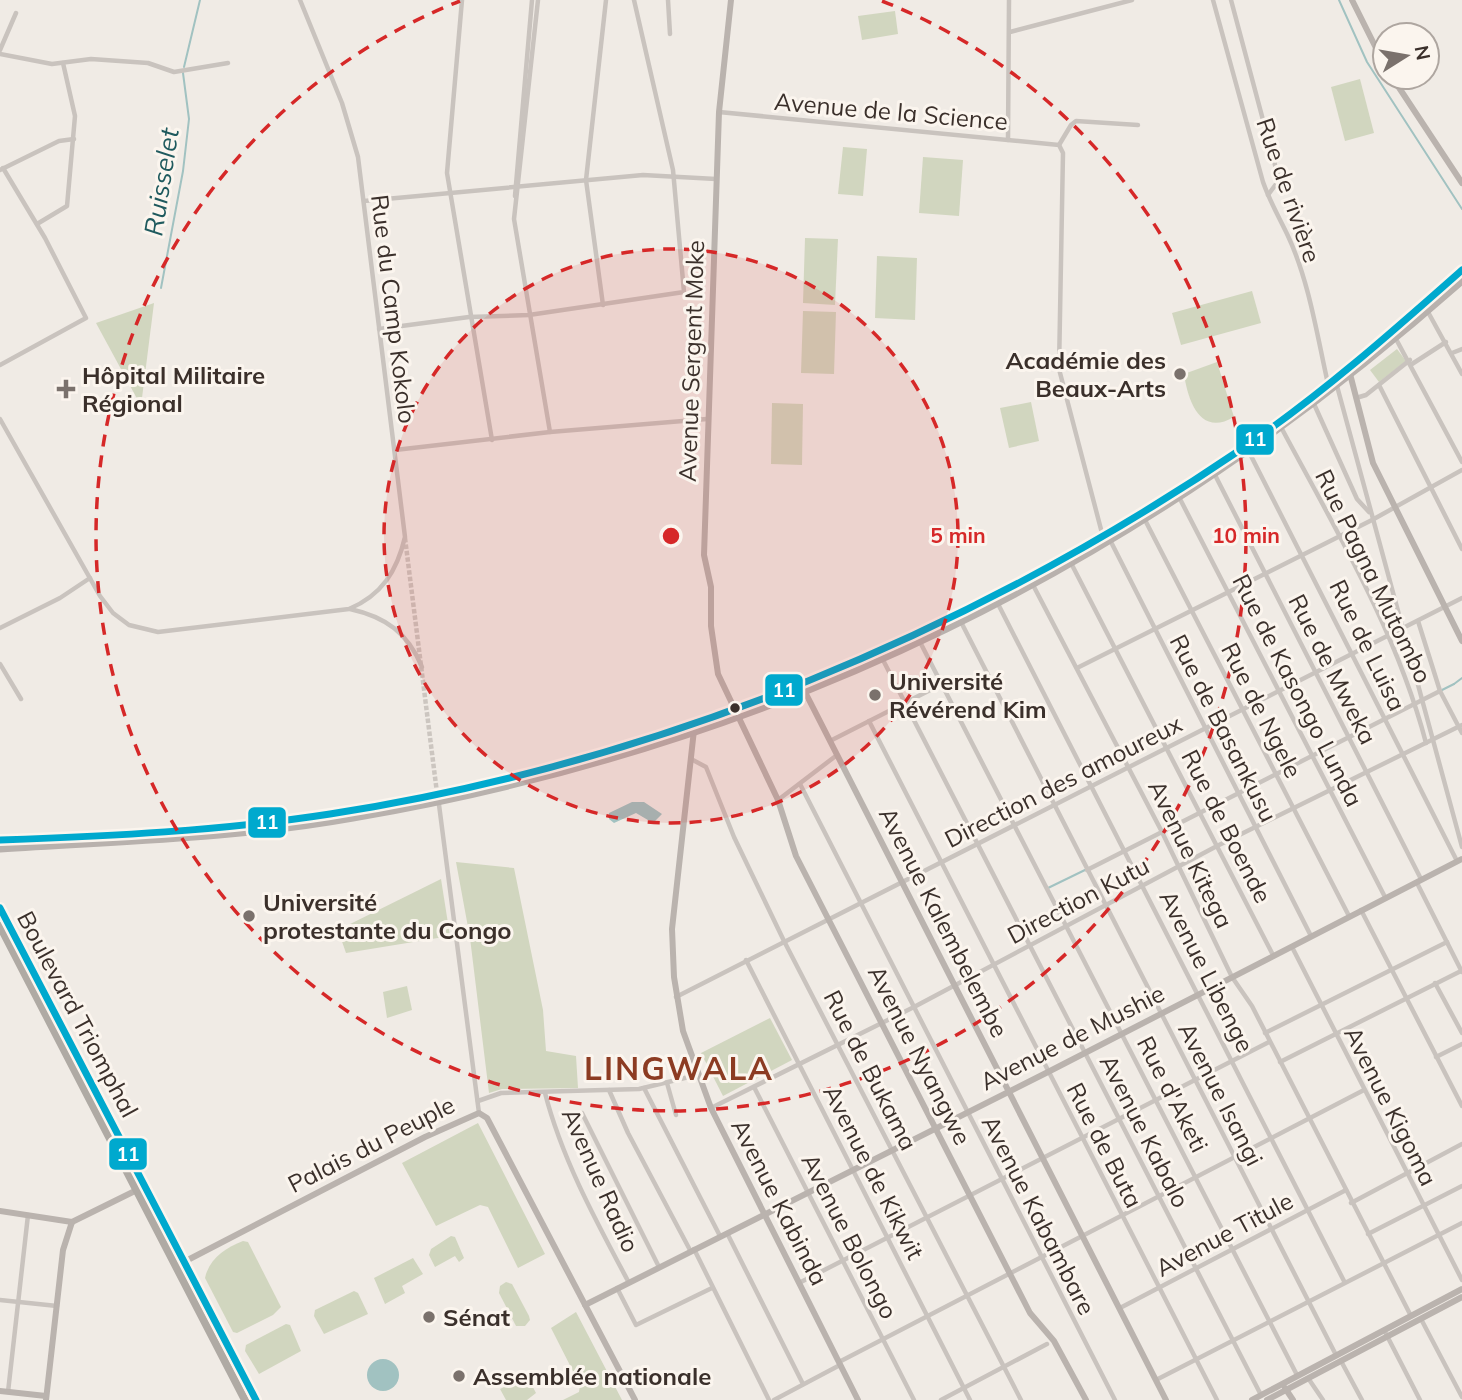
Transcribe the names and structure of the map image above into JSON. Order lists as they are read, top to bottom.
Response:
{
  "streets": {
    "highway": ["Boulevard Triomphal"],
    "street": [
      "Avenue de la Science",
      "Rue de rivière",
      "Rue du Camp Kokolo",
      "Avenue Sergent Moke",
      "Rue Pagna Mutombo",
      "Rue de Luisa",
      "Rue de Mweka",
      "Rue de Kasongo Lunda",
      "Rue de Ngele",
      "Rue de Basankusu",
      "Direction des amoureux",
      "Rue de Boende",
      "Avenue Kitega",
      "Direction Kutu",
      "Avenue Kalembelembe",
      "Avenue Libenge",
      "Avenue de Mushie",
      "Avenue Nyangwe",
      "Rue de Bukama",
      "Rue d'Aketi",
      "Avenue Isangi",
      "Avenue Kigoma",
      "Avenue Kabalo",
      "Palais du Peuple",
      "Rue de Buta",
      "Avenue de Kikwit",
      "Avenue Radio",
      "Avenue Kabinda",
      "Avenue Kabambare",
      "Avenue Titule",
      "Avenue Bolongo"
    ]
  },
  "crossings": [
    ["Avenue de la Science", "Avenue Sergent Moke"],
    ["Avenue Sergent Moke", "Avenue Nyangwe"],
    ["Rue Pagna Mutombo", "Direction des amoureux"],
    ["Rue Pagna Mutombo", "Direction Kutu"],
    ["Rue de Luisa", "Direction des amoureux"],
    ["Rue de Luisa", "Direction Kutu"],
    ["Rue de Luisa", "Avenue de Mushie"],
    ["Rue de Mweka", "Direction des amoureux"],
    ["Rue de Mweka", "Direction Kutu"],
    ["Rue de Mweka", "Avenue de Mushie"],
    ["Rue de Kasongo Lunda", "Direction des amoureux"],
    ["Rue de Kasongo Lunda", "Direction Kutu"],
    ["Rue de Kasongo Lunda", "Avenue de Mushie"],
    ["Rue de Ngele", "Direction des amoureux"],
    ["Rue de Ngele", "Direction Kutu"],
    ["Rue de Ngele", "Avenue de Mushie"],
    ["Rue de Basankusu", "Direction des amoureux"],
    ["Rue de Basankusu", "Direction Kutu"],
    ["Rue de Basankusu", "Avenue de Mushie"],
    ["Direction des amoureux", "Rue de Boende"],
    ["Direction des amoureux", "Avenue Kitega"],
    ["Direction des amoureux", "Avenue Kalembelembe"],
    ["Direction des amoureux", "Avenue Libenge"],
    ["Direction des amoureux", "Avenue Nyangwe"],
    ["Direction des amoureux", "Rue de Bukama"],
    ["Direction des amoureux", "Rue d'Aketi"],
    ["Direction des amoureux", "Avenue Isangi"],
    ["Direction des amoureux", "Avenue Kabalo"],
    ["Direction des amoureux", "Rue de Buta"],
    ["Direction des amoureux", "Avenue de Kikwit"],
    ["Direction des amoureux", "Avenue Kabinda"],
    ["Direction des amoureux", "Avenue Kabambare"],
    ["Rue de Boende", "Direction Kutu"],
    ["Rue de Boende", "Avenue de Mushie"],
    ["Avenue Kitega", "Direction Kutu"],
    ["Avenue Kitega", "Avenue de Mushie"],
    ["Avenue Kitega", "Avenue Titule"],
    ["Direction Kutu", "Avenue Kalembelembe"],
    ["Direction Kutu", "Avenue Libenge"],
    ["Direction Kutu", "Avenue Nyangwe"],
    ["Direction Kutu", "Rue de Bukama"],
    ["Direction Kutu", "Rue d'Aketi"],
    ["Direction Kutu", "Avenue Isangi"],
    ["Direction Kutu", "Avenue Kabalo"],
    ["Direction Kutu", "Rue de Buta"],
    ["Direction Kutu", "Avenue de Kikwit"],
    ["Direction Kutu", "Avenue Kabinda"],
    ["Direction Kutu", "Avenue Kabambare"],
    ["Direction Kutu", "Avenue Bolongo"],
    ["Avenue Kalembelembe", "Avenue de Mushie"],
    ["Avenue Kalembelembe", "Avenue Titule"],
    ["Avenue Libenge", "Avenue de Mushie"],
    ["Avenue Libenge", "Avenue Titule"],
    ["Boulevard Triomphal", "Palais du Peuple"],
    ["Avenue de Mushie", "Avenue Nyangwe"],
    ["Avenue de Mushie", "Rue de Bukama"],
    ["Avenue de Mushie", "Rue d'Aketi"],
    ["Avenue de Mushie", "Avenue Isangi"],
    ["Avenue de Mushie", "Avenue Kigoma"],
    ["Avenue de Mushie", "Avenue Kabalo"],
    ["Avenue de Mushie", "Palais du Peuple"],
    ["Avenue de Mushie", "Rue de Buta"],
    ["Avenue de Mushie", "Avenue de Kikwit"],
    ["Avenue de Mushie", "Avenue Radio"],
    ["Avenue de Mushie", "Avenue Kabinda"],
    ["Avenue de Mushie", "Avenue Kabambare"],
    ["Avenue de Mushie", "Avenue Bolongo"],
    ["Rue de Bukama", "Avenue Kabinda"],
    ["Rue d'Aketi", "Avenue Titule"],
    ["Avenue Isangi", "Avenue Titule"],
    ["Avenue Kabalo", "Avenue Titule"],
    ["Rue de Buta", "Avenue Titule"]
  ],
  "districts": ["LINGWALA"],
  "water": ["Ruisselet"],
  "places": {
    "other": [
      "Académie des Beaux-Arts",
      "Université Révérend Kim",
      "Université protestante du Congo",
      "Sénat",
      "Assemblée nationale"
    ],
    "health": ["Hôpital Militaire Régional"]
  },
  "lines": ["transit line 11"],
  "north": "right",
  "rings": ["5 min", "10 min"]
}
